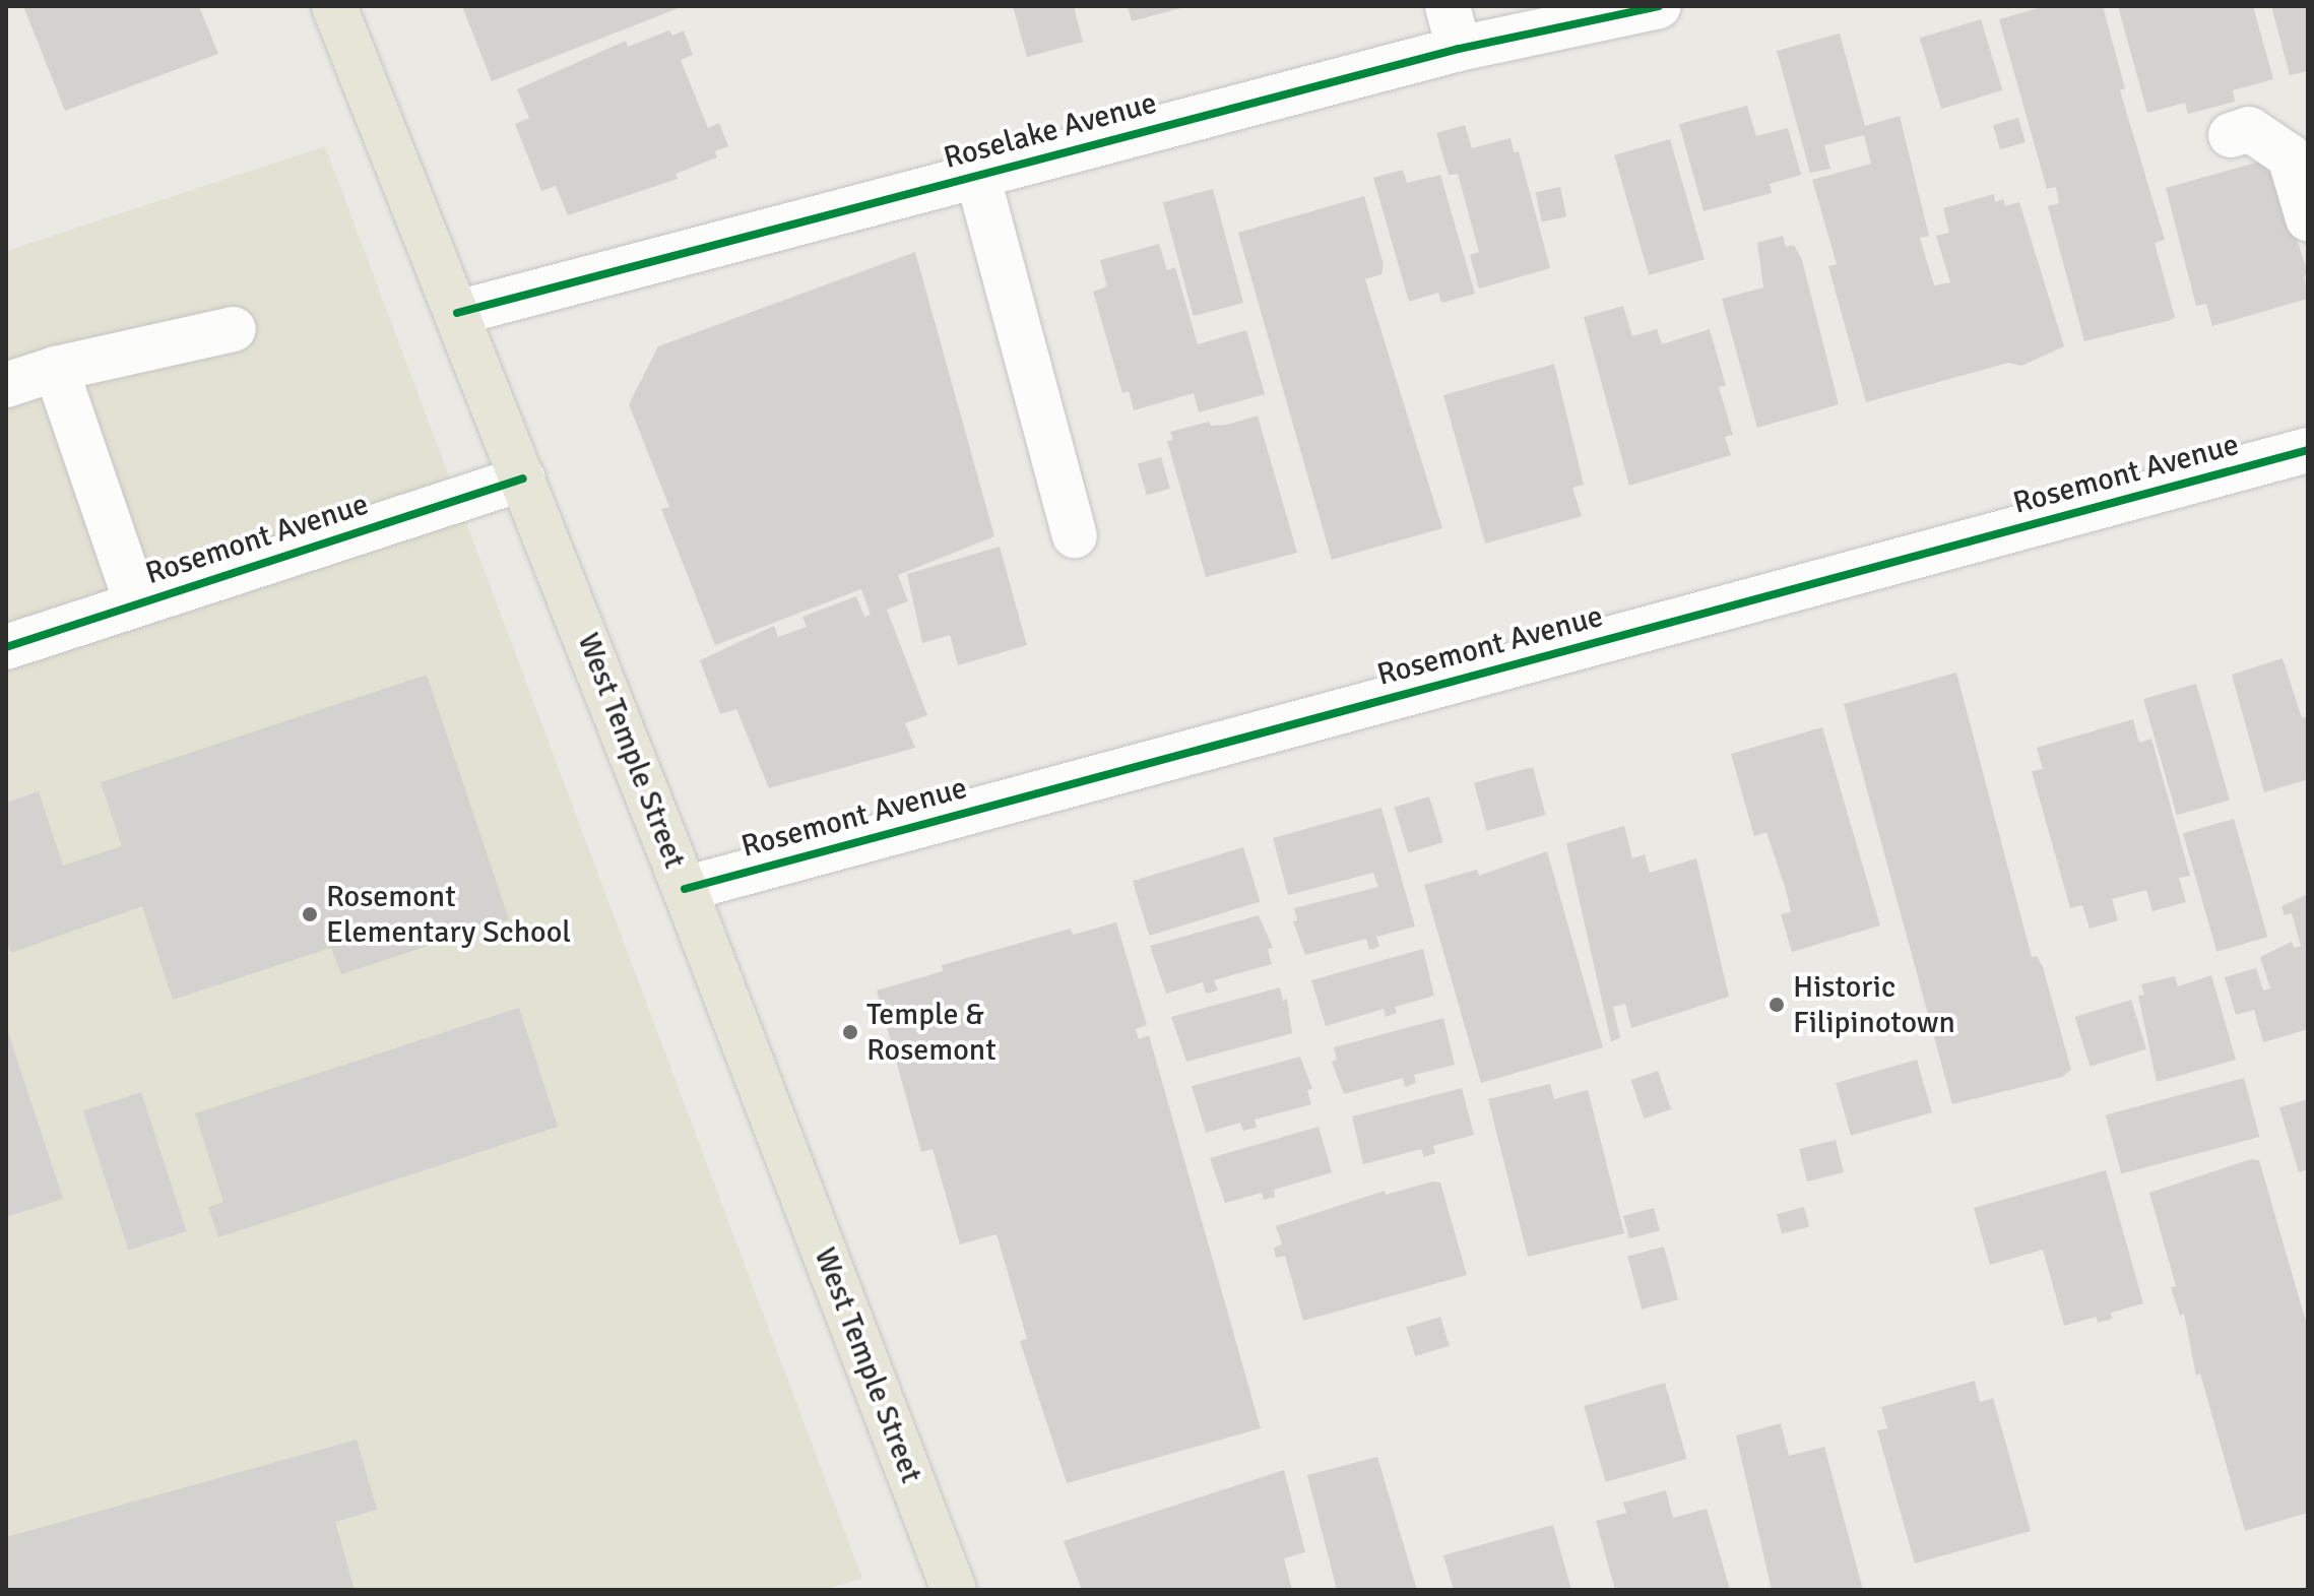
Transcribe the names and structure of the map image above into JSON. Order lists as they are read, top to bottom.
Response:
{
  "streets": {
    "main road": ["West Temple Street"],
    "street": ["Roselake Avenue", "Rosemont Avenue"]
  },
  "crossings": [
    ["Roselake Avenue", "West Temple Street"],
    ["Rosemont Avenue", "West Temple Street"]
  ],
  "places": ["Rosemont Elementary School", "Historic Filipinotown", "Temple & Rosemont"]
}
